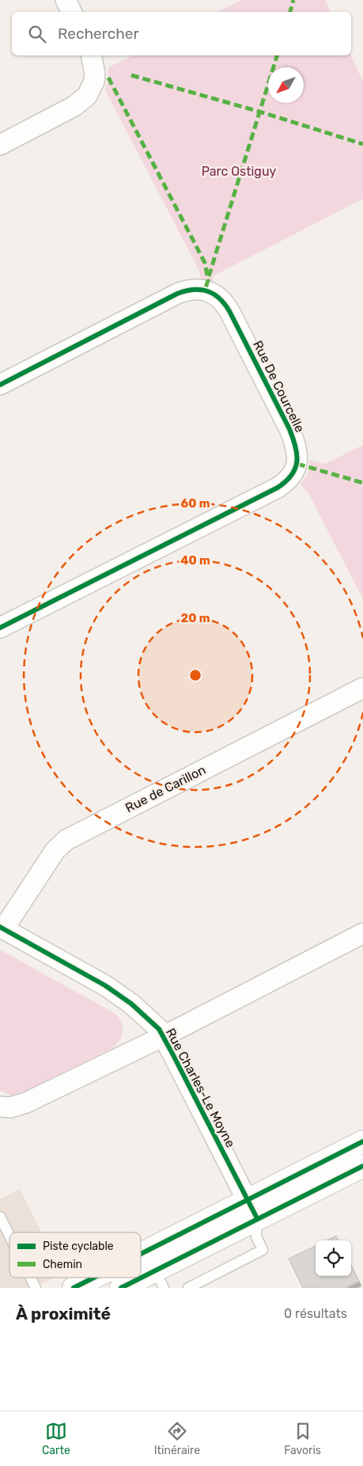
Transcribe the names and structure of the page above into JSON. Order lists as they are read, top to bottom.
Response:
{
  "streets": {
    "street": ["Rue De Courcelle", "Rue de Carillon", "Rue Charles-Le Moyne"]
  },
  "crossings": [
    ["Rue de Carillon", "Rue Charles-Le Moyne"]
  ],
  "parks": ["Parc Ostiguy"],
  "legend": ["Piste cyclable", "Chemin"],
  "north": "bottom left",
  "page": {
    "search": "Rechercher",
    "heading": ["À proximité", "0 résultats"],
    "nav": ["Carte", "Itinéraire", "Favoris"]
  },
  "rings": ["60 m", "40 m", "20 m"]
}
